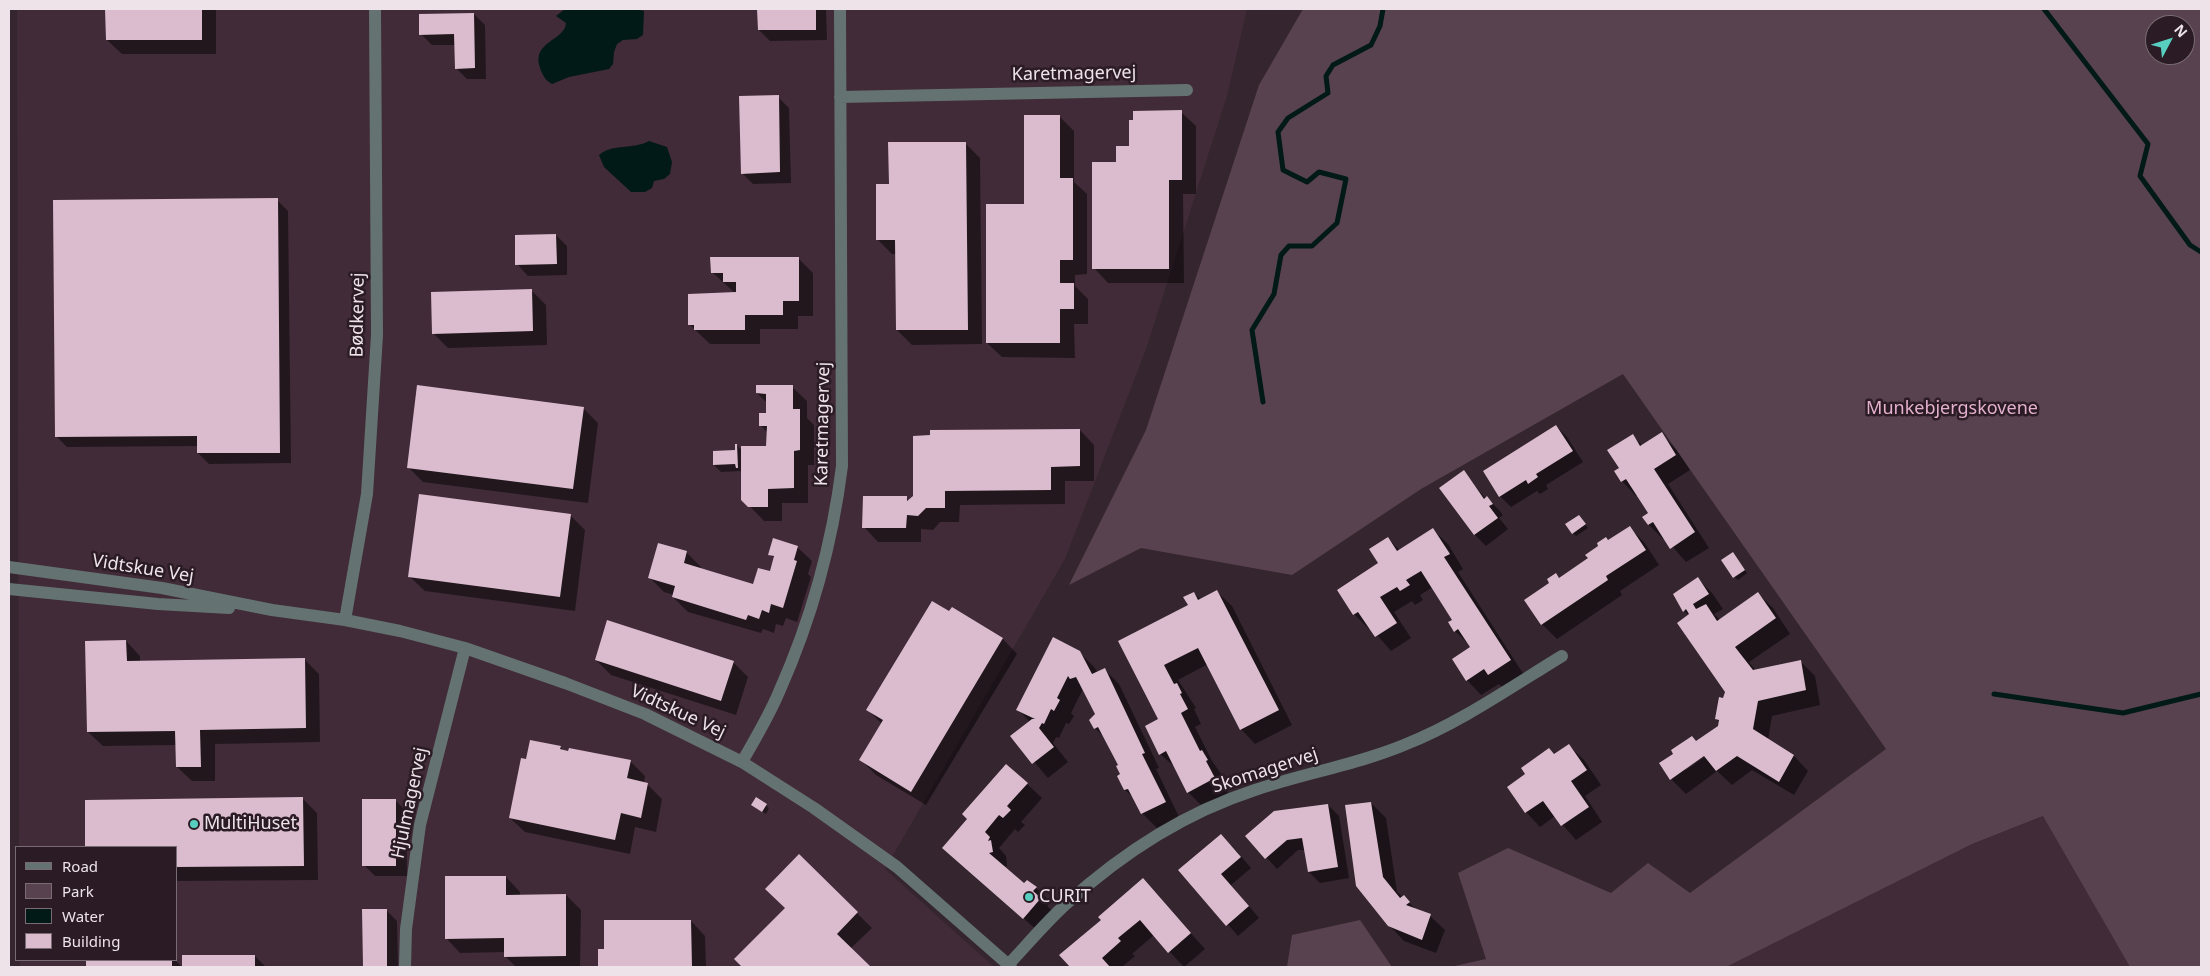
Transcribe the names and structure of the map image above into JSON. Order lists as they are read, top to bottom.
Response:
{
  "streets": {
    "street": [
      "Karetmagervej",
      "Bødkervej",
      "Vidtskue Vej",
      "Skomagervej",
      "Hjulmagervej"
    ]
  },
  "crossings": [
    ["Karetmagervej", "Vidtskue Vej"],
    ["Bødkervej", "Vidtskue Vej"],
    ["Vidtskue Vej", "Skomagervej"],
    ["Vidtskue Vej", "Hjulmagervej"]
  ],
  "parks": ["Munkebjergskovene"],
  "places": ["MultiHuset", "CURIT"],
  "legend": [
    "Road",
    "Park",
    "Water",
    "Building"
  ],
  "north": "top right"
}
